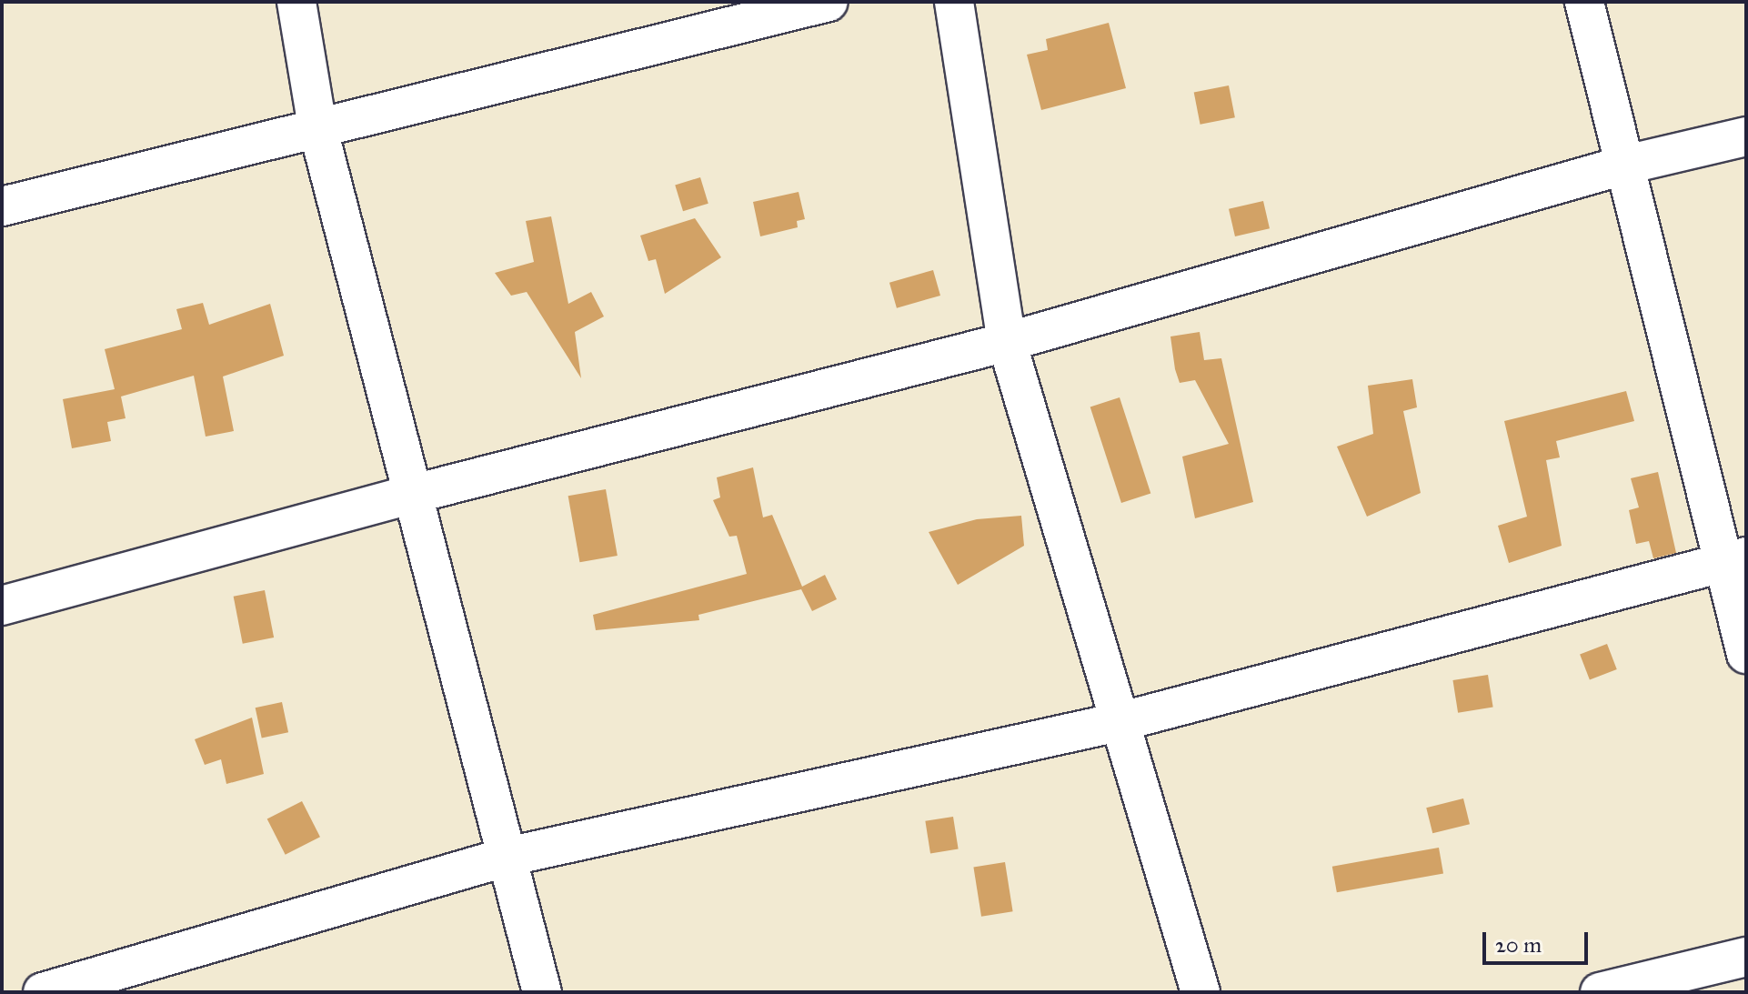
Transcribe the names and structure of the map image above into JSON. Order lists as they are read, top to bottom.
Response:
{
  "scale_bar": "20 m"
}
